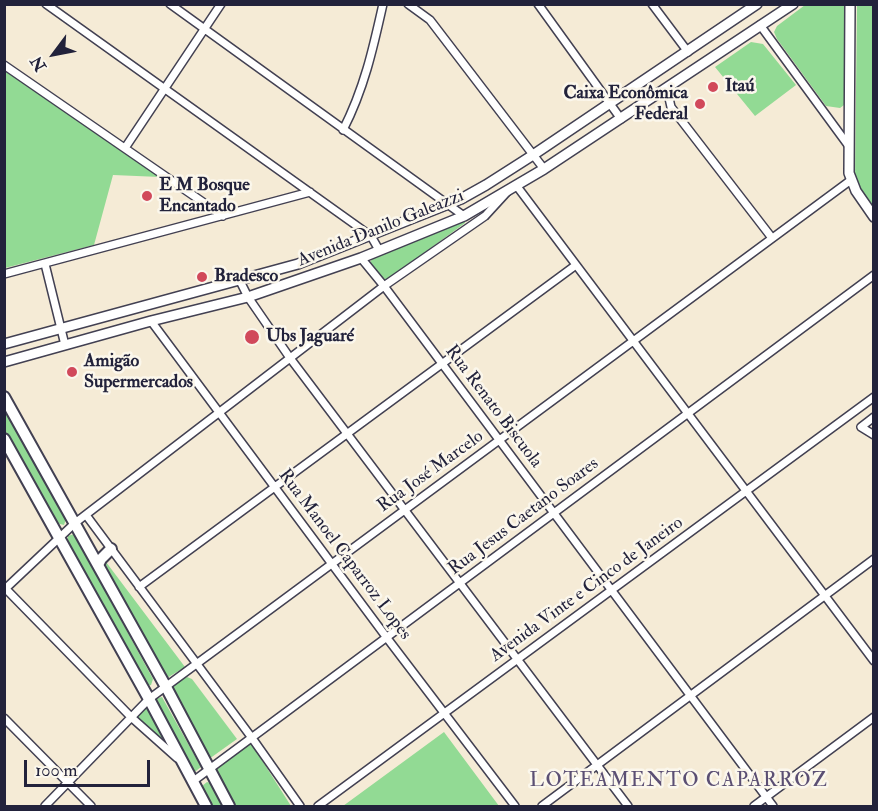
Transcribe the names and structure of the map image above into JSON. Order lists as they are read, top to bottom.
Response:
{
  "streets": {
    "main road": ["Avenida Danilo Galeazzi"],
    "street": [
      "Rua Renato Biscuola",
      "Rua José Marcelo",
      "Rua Jesus Caetano Soares",
      "Rua Manoel Caparroz Lopes",
      "Avenida Vinte e Cinco de Janeiro"
    ]
  },
  "crossings": [
    ["Avenida Danilo Galeazzi", "Rua Renato Biscuola"],
    ["Avenida Danilo Galeazzi", "Rua Manoel Caparroz Lopes"],
    ["Rua Renato Biscuola", "Rua José Marcelo"],
    ["Rua Renato Biscuola", "Rua Jesus Caetano Soares"],
    ["Rua Renato Biscuola", "Avenida Vinte e Cinco de Janeiro"],
    ["Rua José Marcelo", "Rua Manoel Caparroz Lopes"],
    ["Rua Jesus Caetano Soares", "Rua Manoel Caparroz Lopes"],
    ["Rua Manoel Caparroz Lopes", "Avenida Vinte e Cinco de Janeiro"]
  ],
  "districts": ["LOTEAMENTO CAPARROZ"],
  "places": [
    "Itaú",
    "Caixa Econômica Federal",
    "E M Bosque Encantado",
    "Bradesco",
    "Ubs Jaguaré",
    "Amigão Supermercados"
  ],
  "scale_bar": "100 m",
  "north": "bottom left"
}
